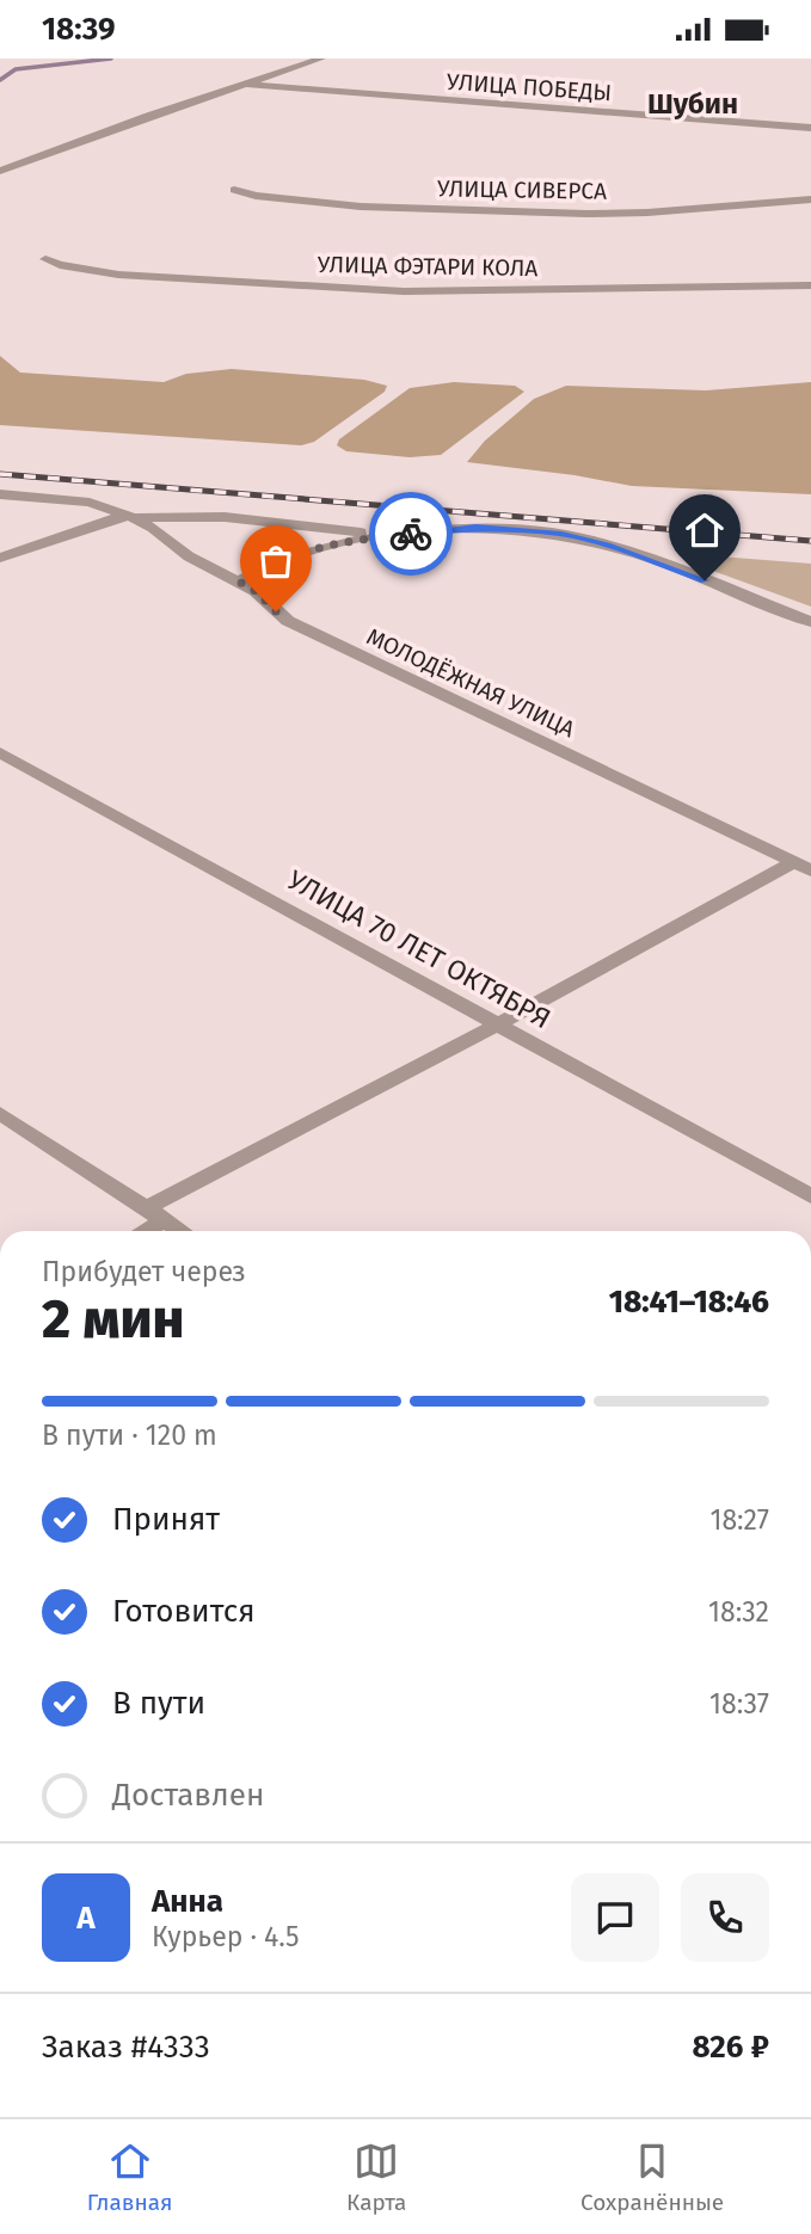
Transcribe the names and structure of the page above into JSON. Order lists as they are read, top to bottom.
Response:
{
  "streets": {
    "street": [
      "УЛИЦА ПОБЕДЫ",
      "УЛИЦА СИВЕРСА",
      "УЛИЦА ФЭТАРИ КОЛА",
      "МОЛОДЁЖНАЯ УЛИЦА",
      "УЛИЦА 70 ЛЕТ ОКТЯБРЯ"
    ]
  },
  "districts": ["Шубин"],
  "page": {
    "status": "18:39",
    "heading": ["2 мин", "Прибудет через", "18:41–18:46"],
    "panel": [
      "Анна",
      "Курьер · 4.5",
      "Заказ #4333",
      "826 ₽"
    ],
    "bar": "В пути · 120 m",
    "list": [
      ["Принят", "18:27"],
      ["Готовится", "18:32"],
      ["В пути", "18:37"],
      "Доставлен"
    ],
    "round": "А",
    "tabs": ["Главная", "Карта", "Сохранённые"]
  }
}
